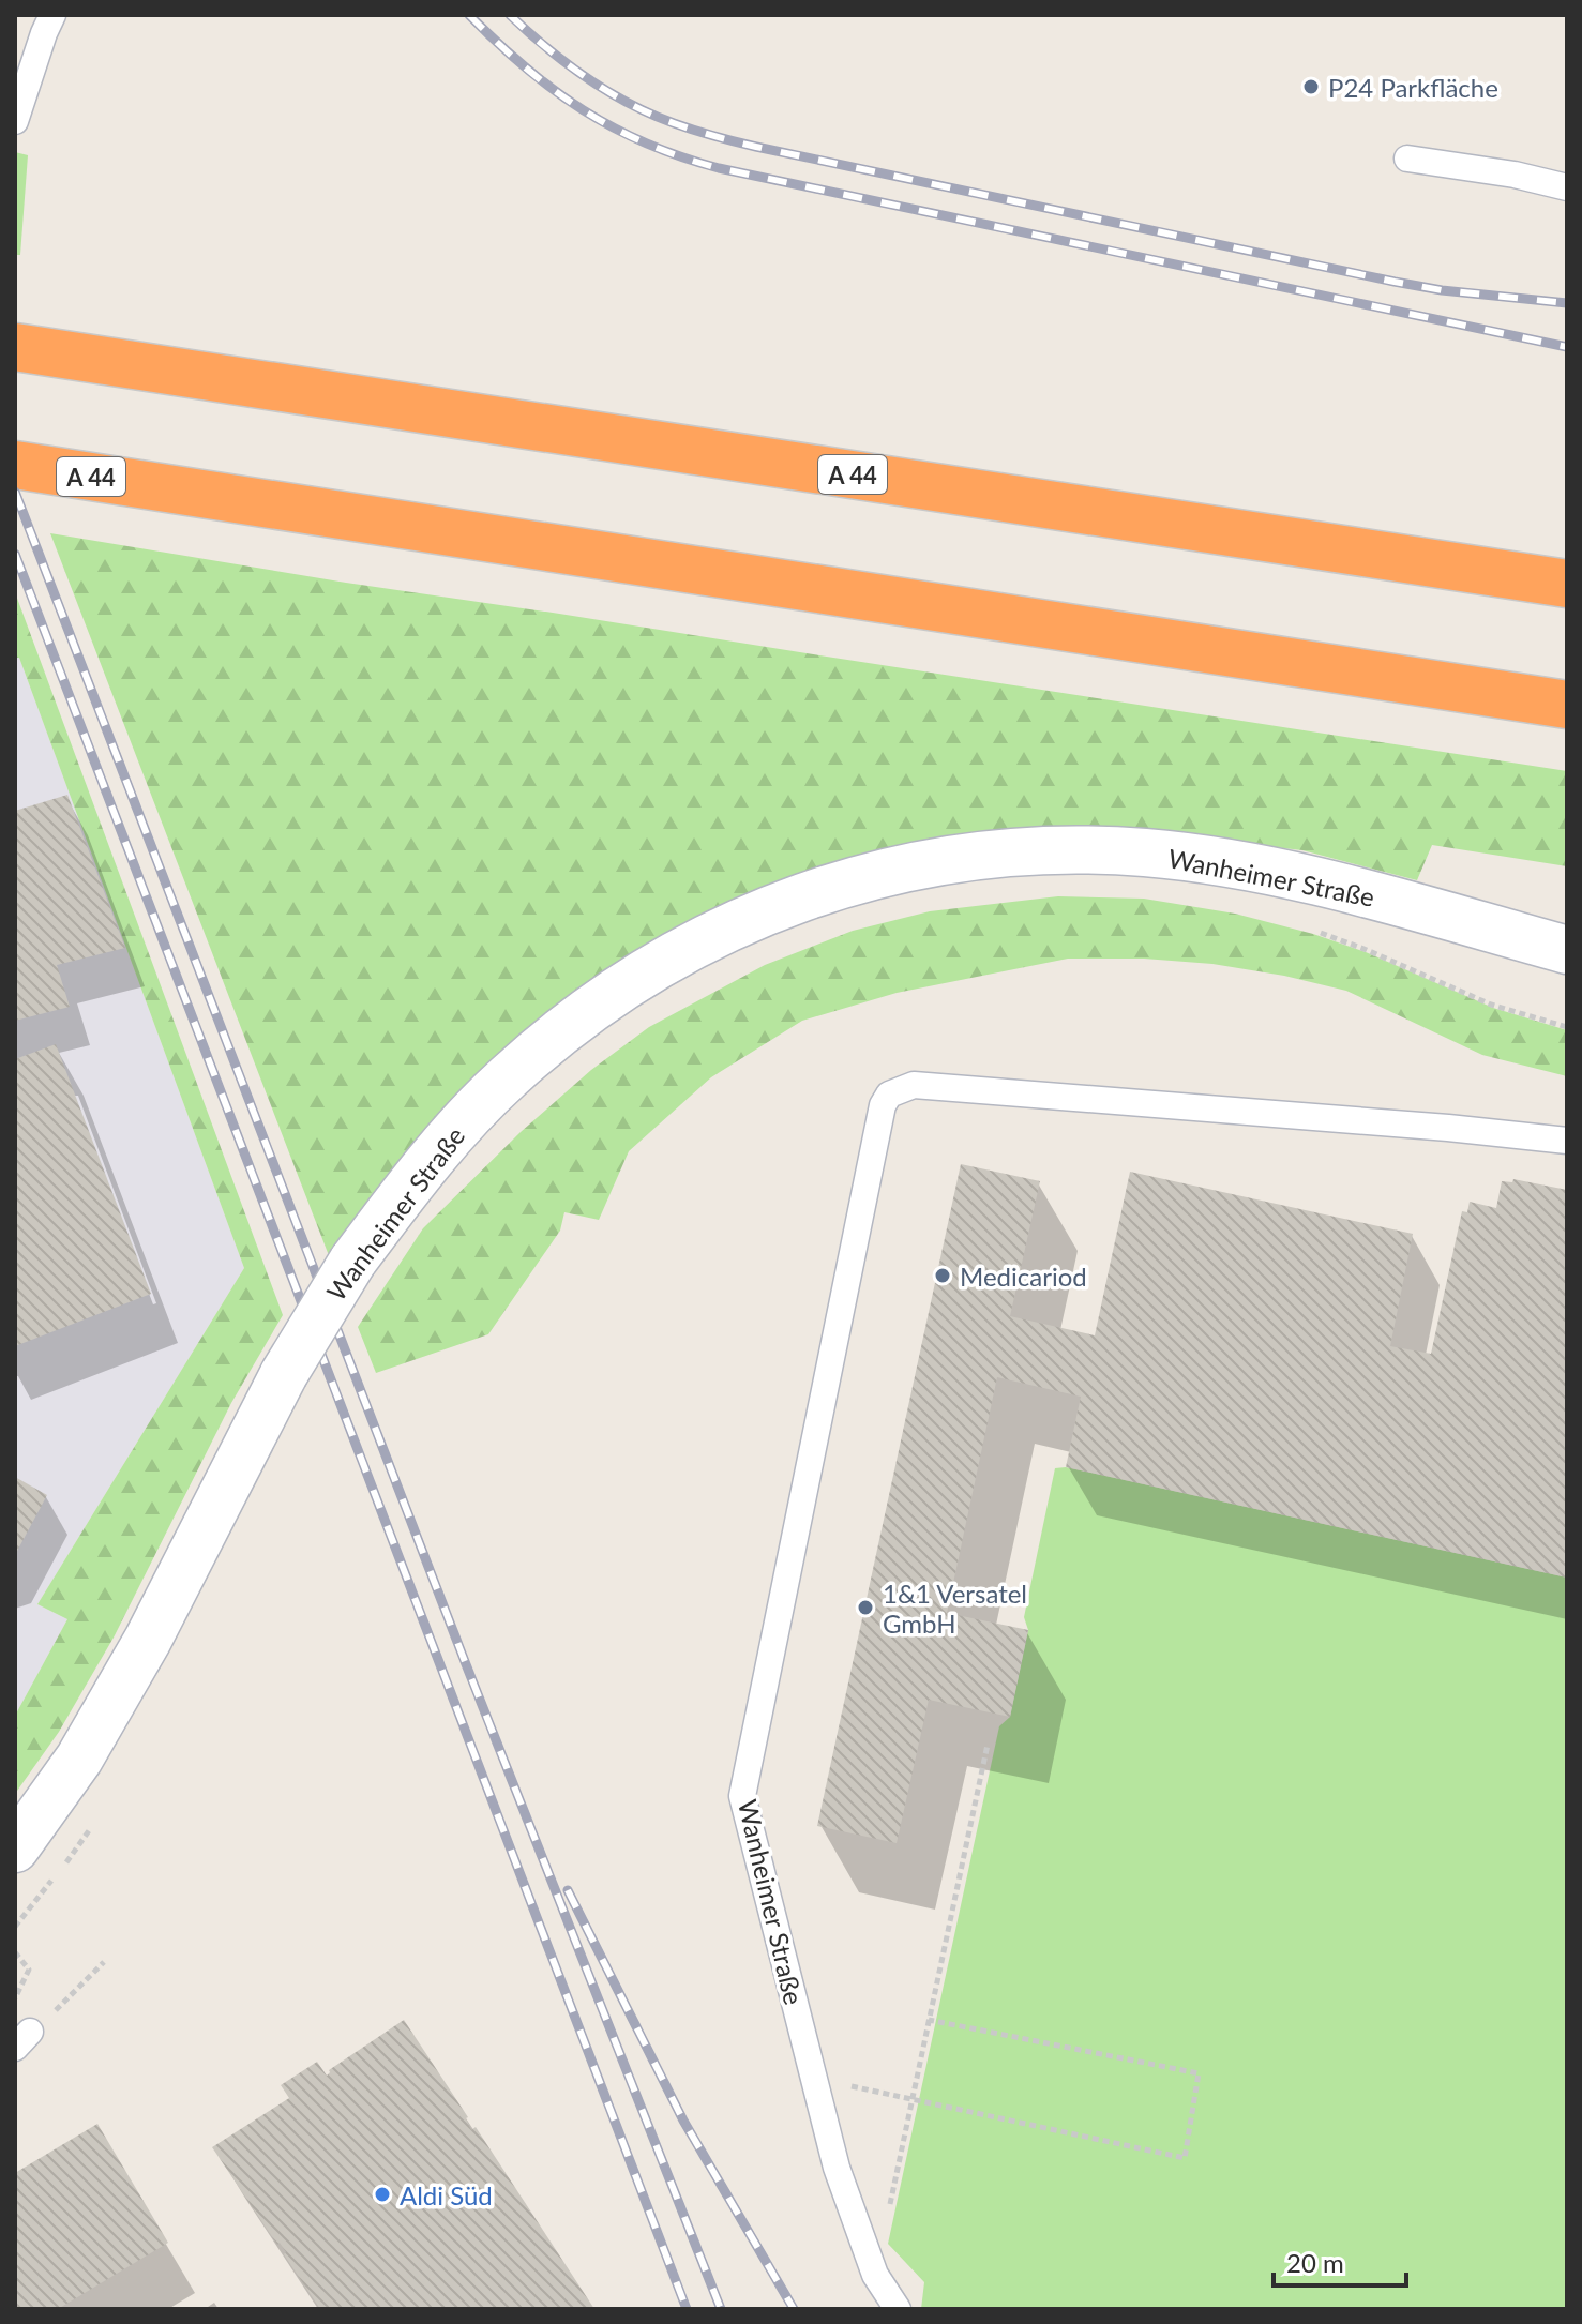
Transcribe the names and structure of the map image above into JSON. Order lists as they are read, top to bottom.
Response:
{
  "streets": {
    "highway": ["A 44"],
    "street": ["Wanheimer Straße"]
  },
  "places": [
    "P24 Parkfläche",
    "Medicariod",
    "1&1 Versatel GmbH",
    "Aldi Süd"
  ],
  "scale_bar": "20 m"
}
